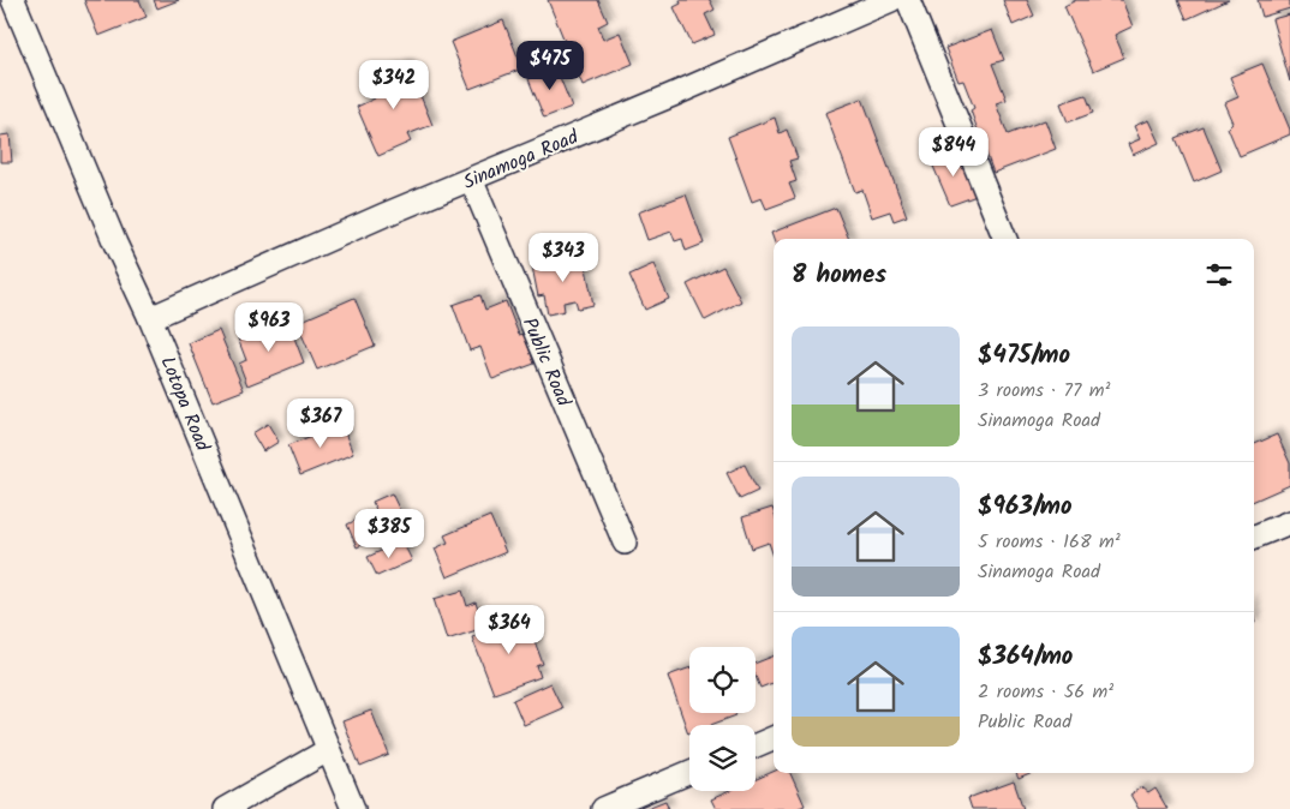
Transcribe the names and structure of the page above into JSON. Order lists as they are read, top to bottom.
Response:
{
  "streets": {
    "street": ["Sinamoga Road", "Public Road", "Lotopa Road"]
  },
  "crossings": [
    ["Sinamoga Road", "Public Road"],
    ["Sinamoga Road", "Lotopa Road"]
  ],
  "page": {
    "price": [
      "$475",
      "$342",
      "$844",
      "$343",
      "$963",
      "$367",
      "$385",
      "$364"
    ],
    "heading": "8 homes",
    "list": [
      {
        "name": "$475/mo",
        "note": "3 rooms · 77 m² · Sinamoga Road"
      },
      {
        "name": "$963/mo",
        "note": "5 rooms · 168 m² · Sinamoga Road"
      },
      {
        "name": "$364/mo",
        "note": "2 rooms · 56 m² · Public Road"
      }
    ]
  }
}
